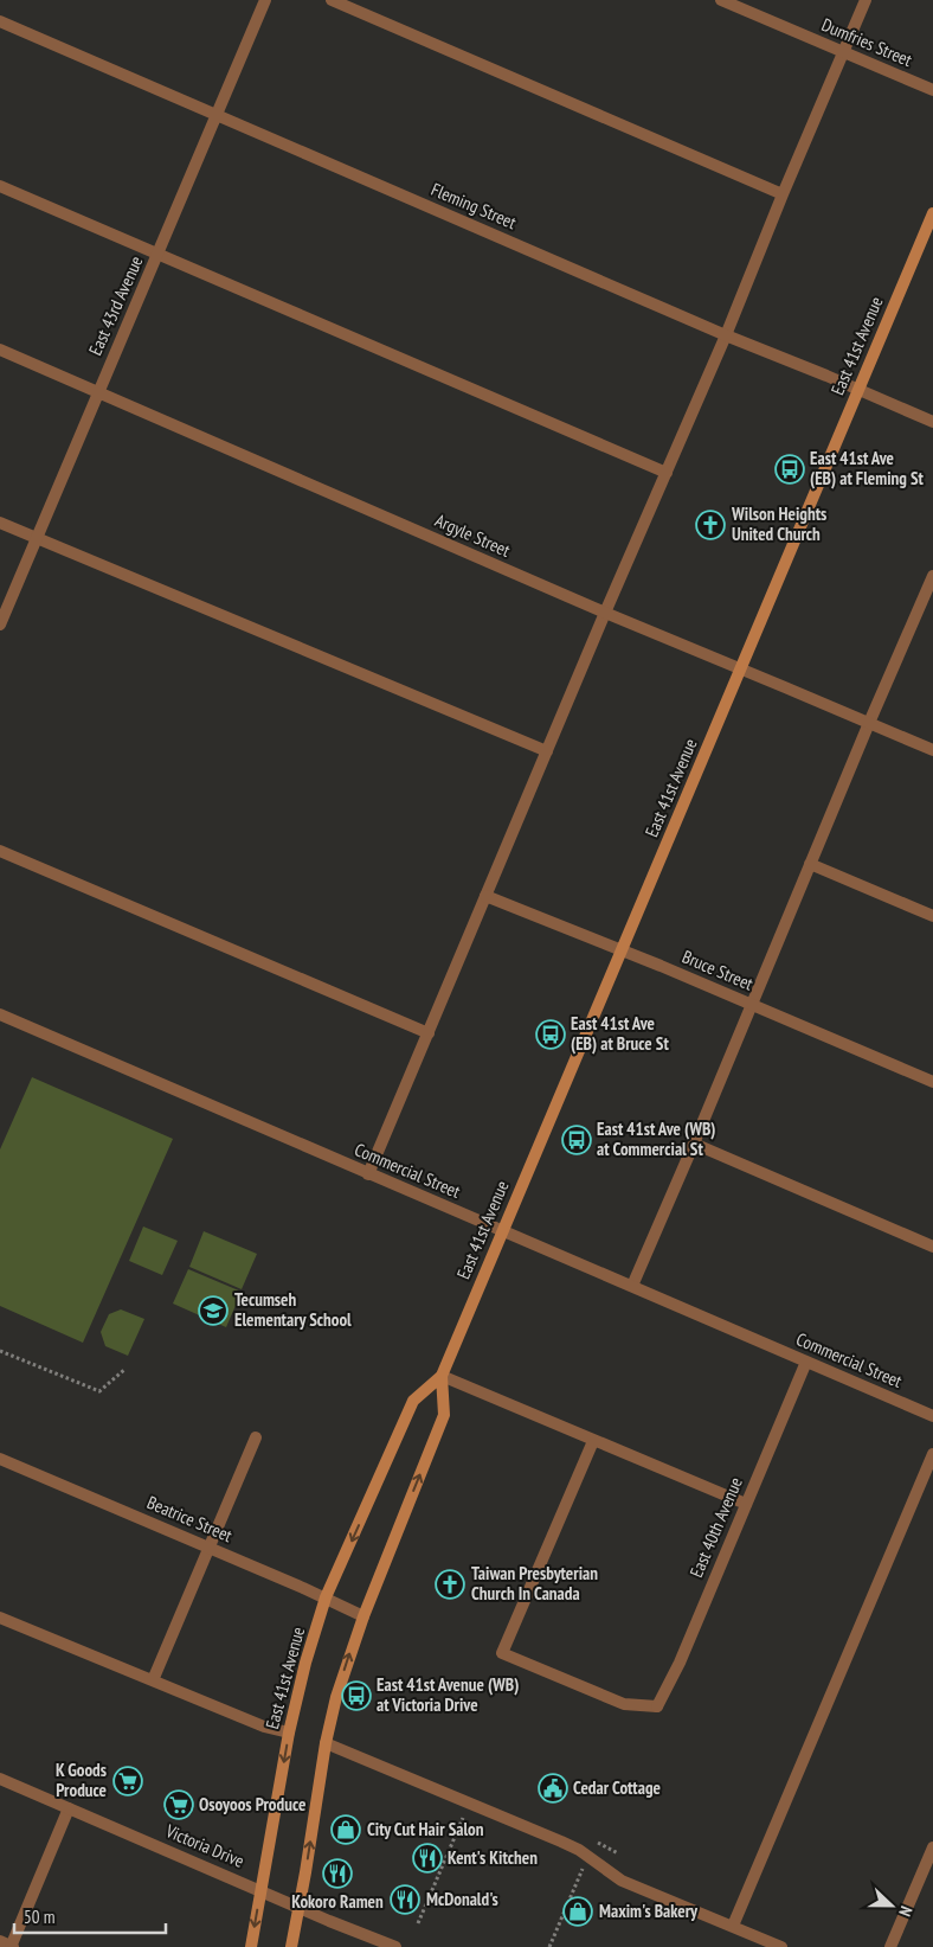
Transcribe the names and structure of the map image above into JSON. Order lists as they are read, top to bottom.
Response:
{
  "streets": {
    "main road": ["East 41st Avenue"],
    "street": [
      "Dumfries Street",
      "Fleming Street",
      "East 43rd Avenue",
      "Argyle Street",
      "Bruce Street",
      "Commercial Street",
      "Beatrice Street",
      "East 40th Avenue",
      "Victoria Drive"
    ]
  },
  "crossings": [
    ["Fleming Street", "East 43rd Avenue"],
    ["Fleming Street", "East 41st Avenue"],
    ["East 43rd Avenue", "Argyle Street"],
    ["East 41st Avenue", "Argyle Street"],
    ["East 41st Avenue", "Bruce Street"],
    ["East 41st Avenue", "Commercial Street"],
    ["East 41st Avenue", "Beatrice Street"],
    ["East 41st Avenue", "Victoria Drive"],
    ["Commercial Street", "East 40th Avenue"]
  ],
  "places": {
    "bus stop": [
      "East 41st Ave (EB) at Fleming St",
      "East 41st Ave (EB) at Bruce St",
      "East 41st Ave (WB) at Commercial St",
      "East 41st Avenue (WB) at Victoria Drive"
    ],
    "church": ["Wilson Heights United Church", "Taiwan Presbyterian Church In Canada"],
    "school or university": ["Tecumseh Elementary School"],
    "supermarket": ["K Goods Produce", "Osoyoos Produce"],
    "public building": ["Cedar Cottage"],
    "shop": ["City Cut Hair Salon", "Maxim's Bakery"],
    "restaurant": ["Kent's Kitchen", "Kokoro Ramen", "McDonald's"]
  },
  "scale_bar": "50 m",
  "north": "right"
}
